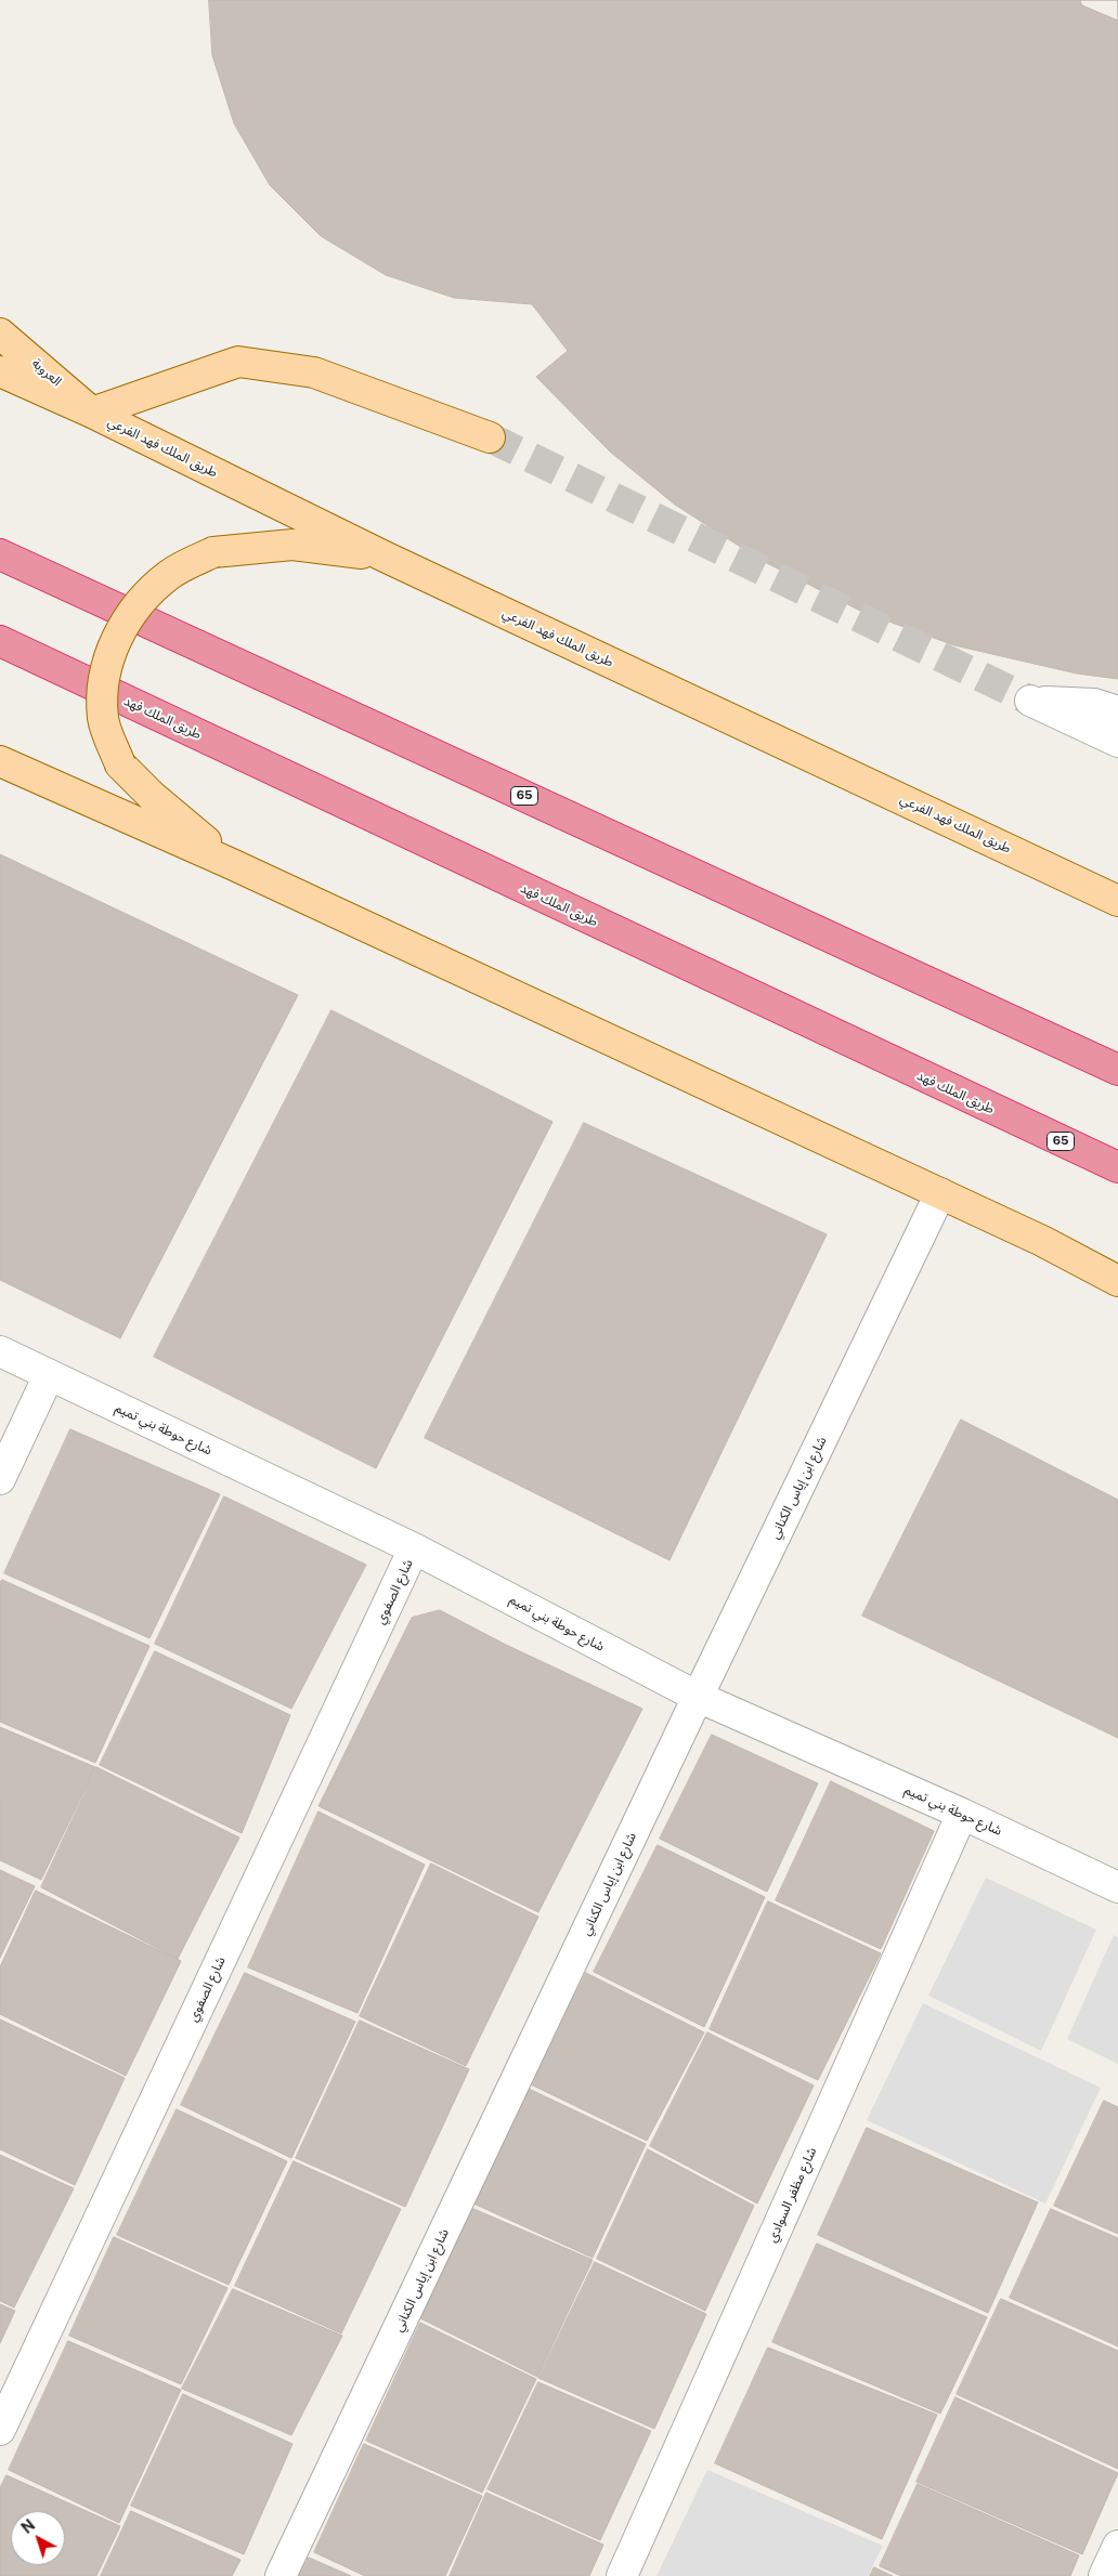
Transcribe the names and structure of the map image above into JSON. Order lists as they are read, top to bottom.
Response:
{
  "streets": {
    "highway": ["طريق الملك فهد", "65"],
    "main road": ["العروبة", "طريق الملك فهد الفرعي"],
    "street": [
      "شارع حوطة بني تميم",
      "شارع ابن إياس الكناني",
      "شارع الصفوي",
      "شارع مظفر السوادي"
    ]
  },
  "crossings": [
    ["العروبة", "طريق الملك فهد الفرعي"],
    ["شارع حوطة بني تميم", "شارع ابن إياس الكناني"],
    ["شارع حوطة بني تميم", "شارع الصفوي"],
    ["شارع حوطة بني تميم", "شارع مظفر السوادي"]
  ],
  "north": "top left"
}
